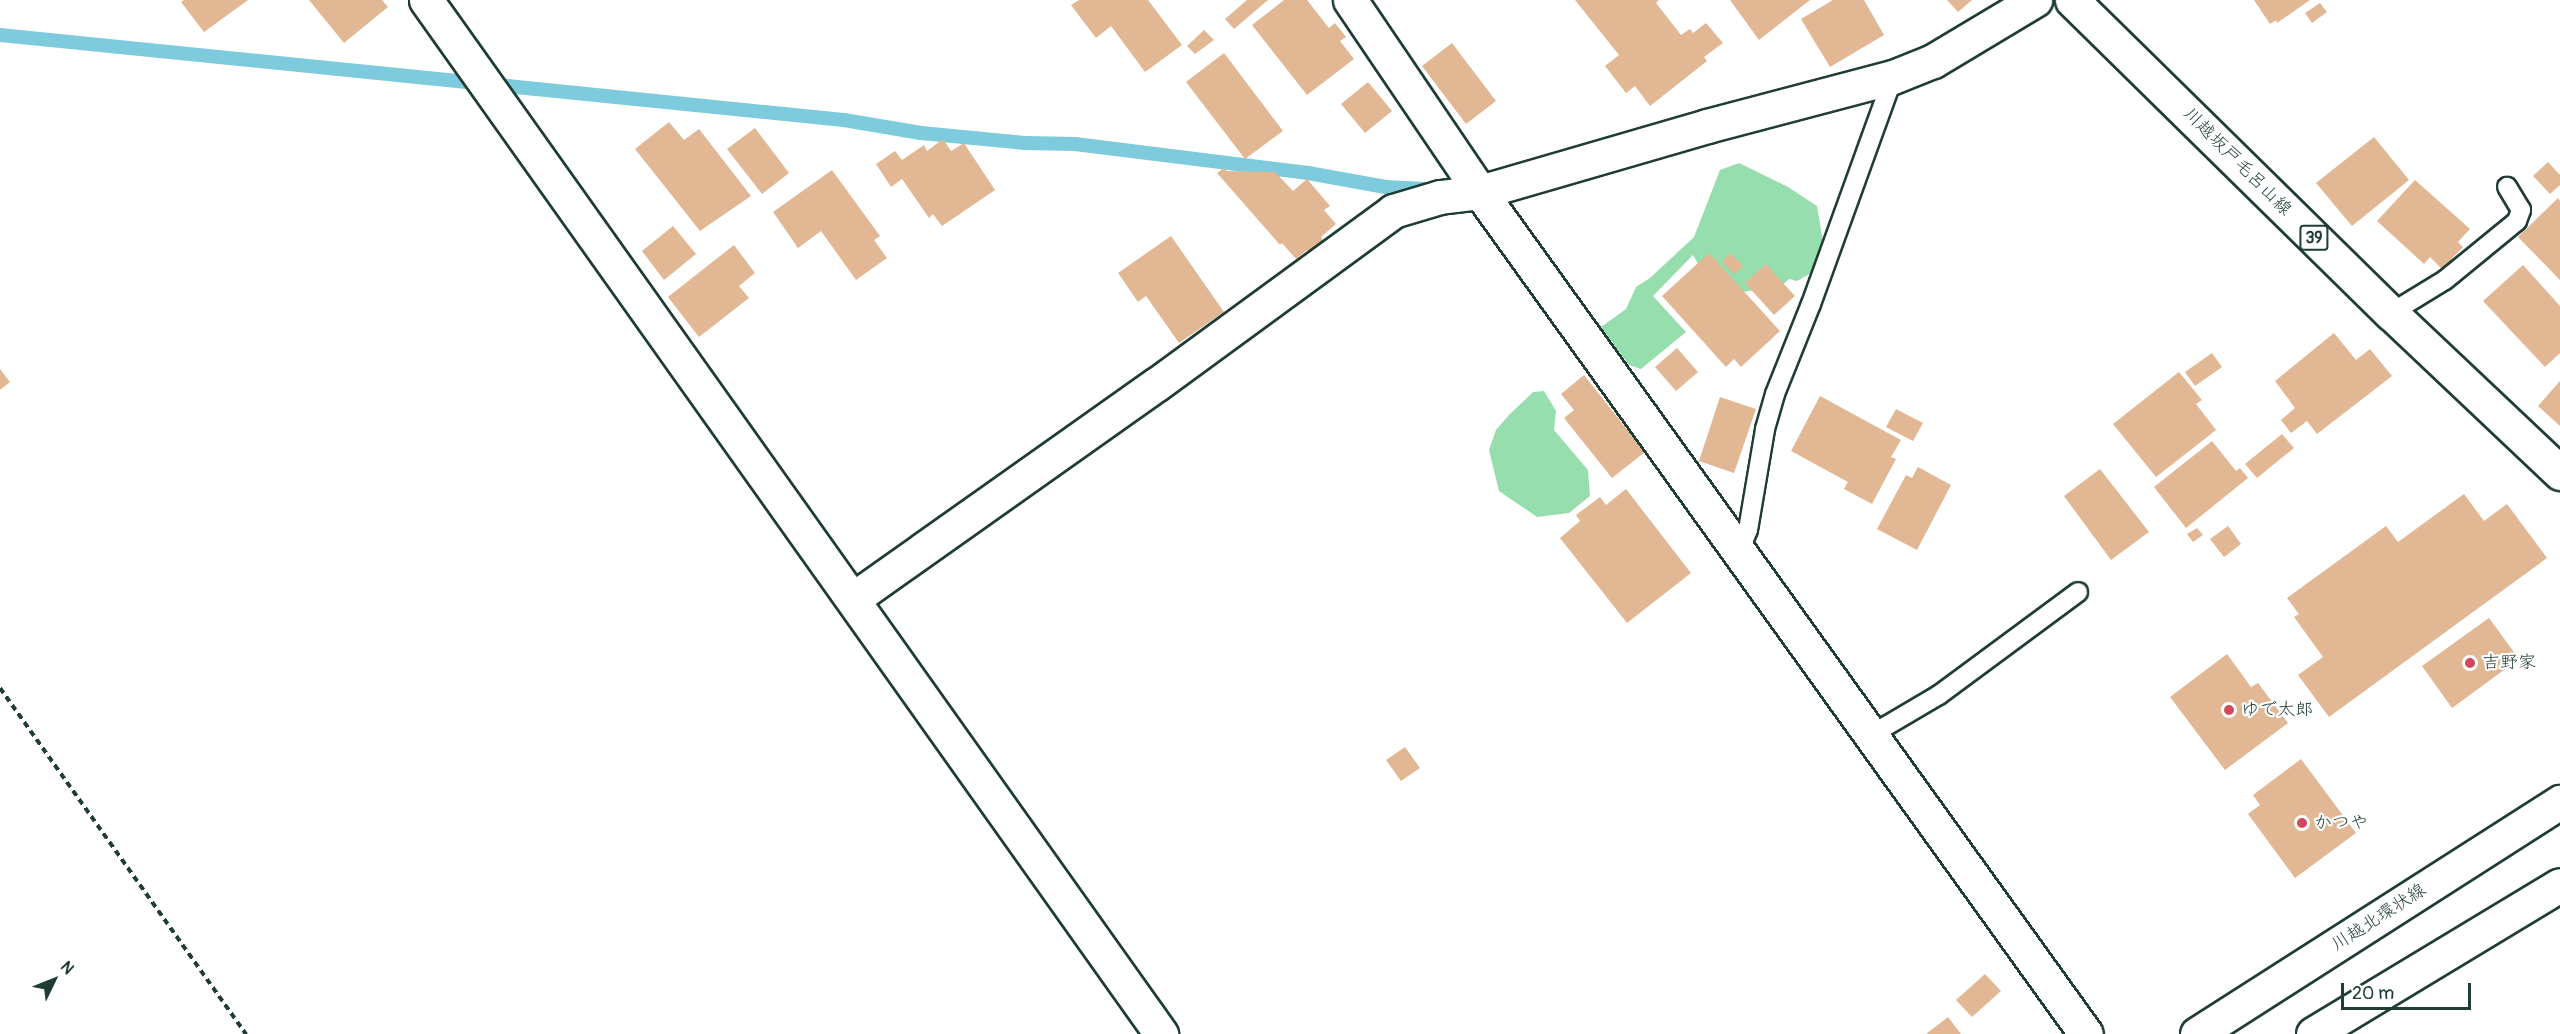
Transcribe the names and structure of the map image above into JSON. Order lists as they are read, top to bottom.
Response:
{
  "streets": {
    "street": ["川越坂戸毛呂山線", "39", "川越北環状線"]
  },
  "places": ["吉野家", "ゆで太郎", "かつや"],
  "scale_bar": "20 m",
  "north": "top right"
}
